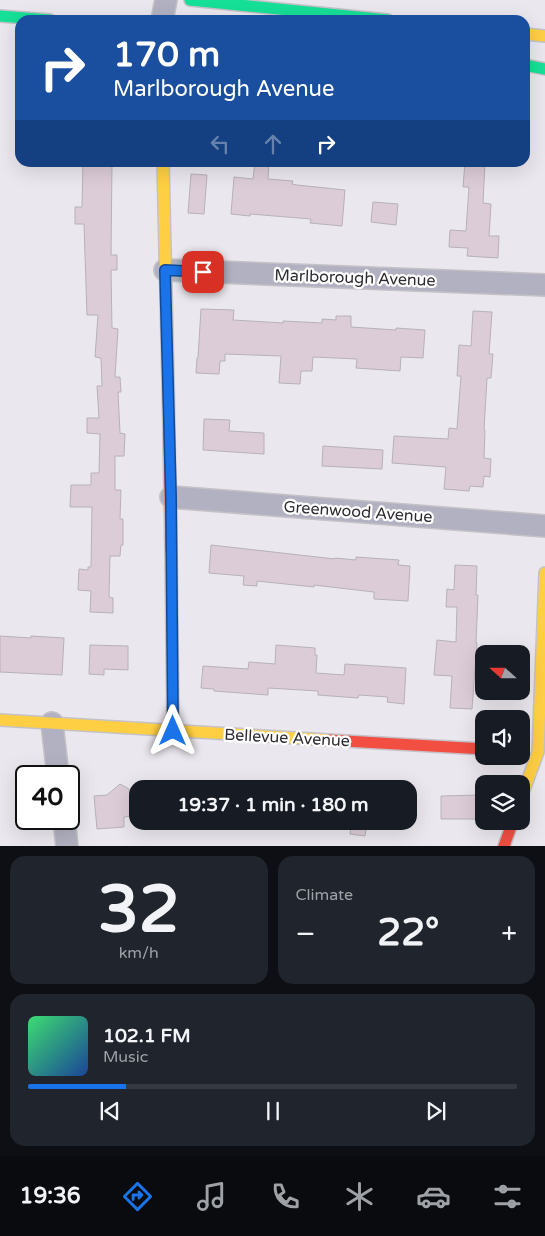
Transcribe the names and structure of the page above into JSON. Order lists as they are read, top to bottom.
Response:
{
  "streets": {
    "street": ["Marlborough Avenue", "Greenwood Avenue", "Bellevue Avenue"]
  },
  "north": "left",
  "page": {
    "turn": ["170 m", "Marlborough Avenue"],
    "limit": "40",
    "trip": "19:37 · 1 min · 180 m",
    "tile": [
      ["32", "km/h"],
      "Climate"
    ],
    "heat": ["−", "22°", "+"],
    "song": ["102.1 FM", "Music"],
    "tabs": "19:36"
  }
}
